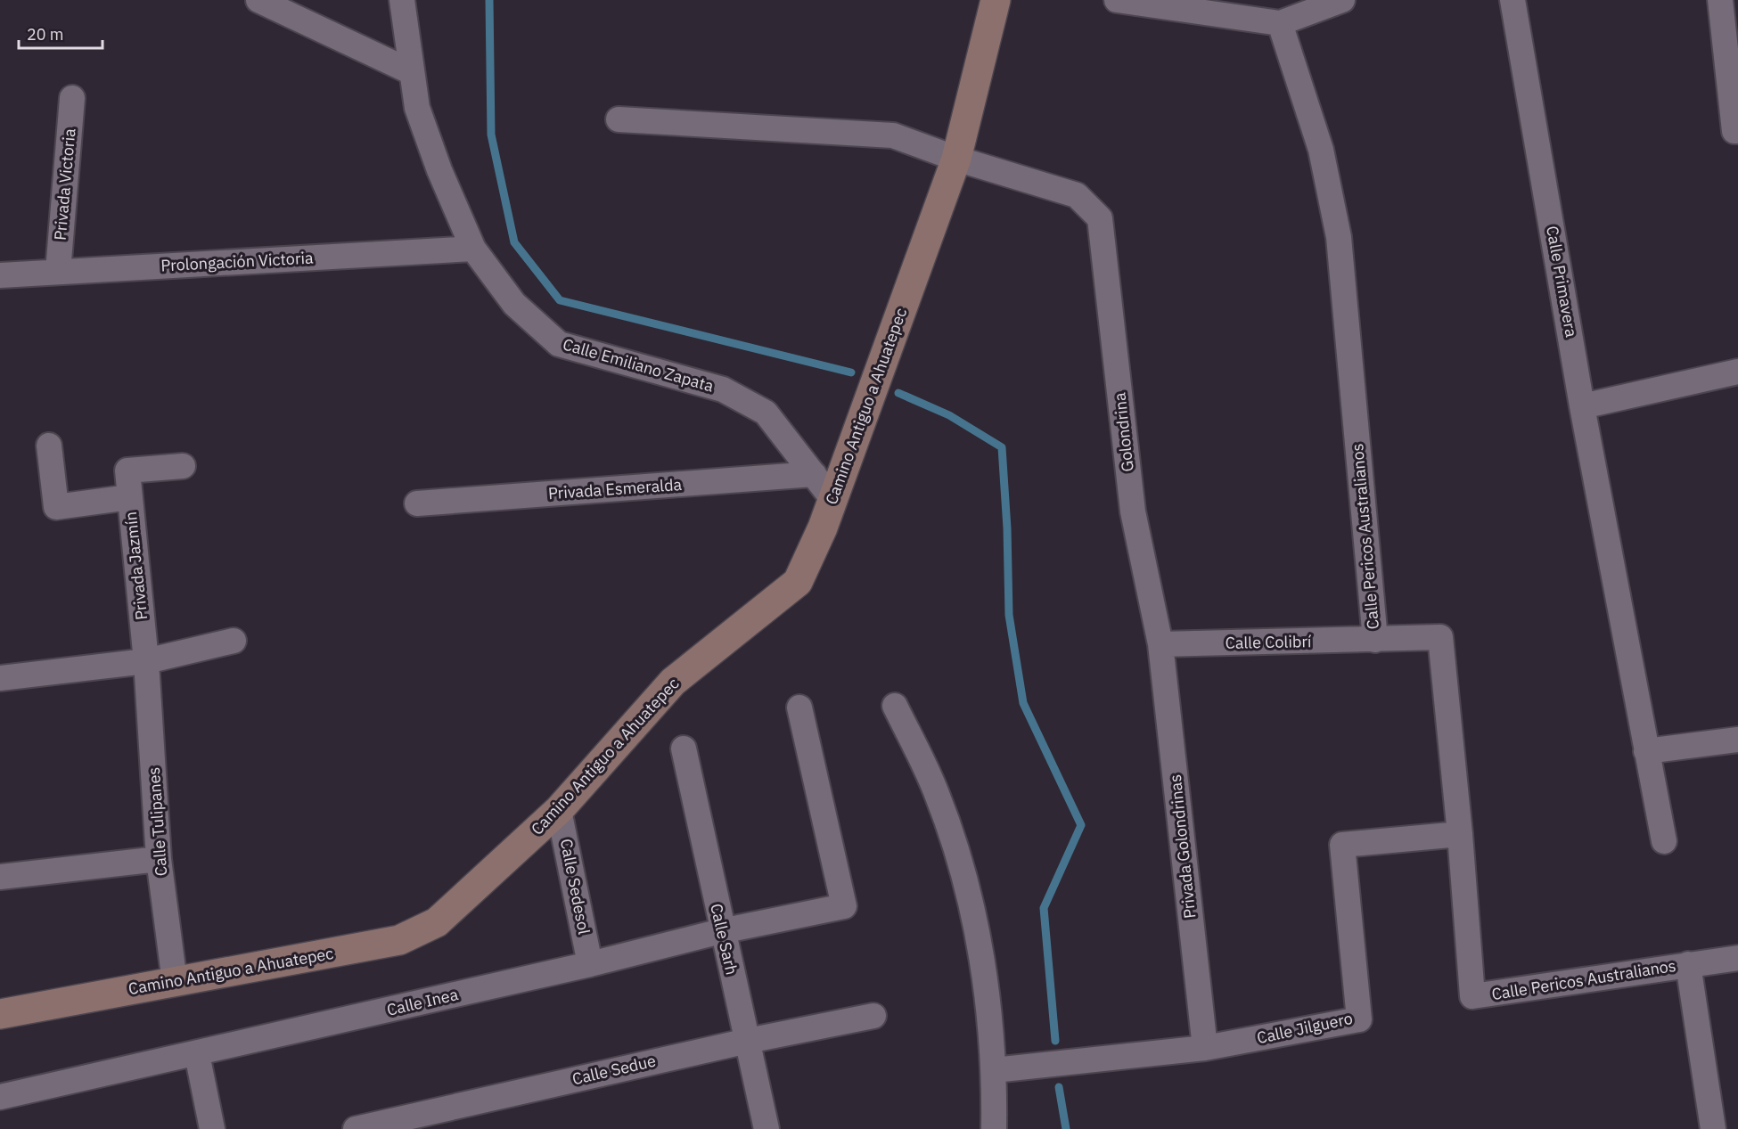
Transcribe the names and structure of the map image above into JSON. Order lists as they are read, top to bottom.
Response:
{
  "streets": {
    "street": [
      "Privada Victoria",
      "Prolongación Victoria",
      "Calle Primavera",
      "Calle Emiliano Zapata",
      "Camino Antiguo a Ahuatepec",
      "Golondrina",
      "Privada Esmeralda",
      "Calle Pericos Australianos",
      "Privada Jazmín",
      "Calle Colibrí",
      "Calle Tulipanes",
      "Privada Golondrinas",
      "Calle Sedesol",
      "Calle Sarh",
      "Calle Inea",
      "Calle Jilguero",
      "Calle Sedue"
    ]
  },
  "crossings": [
    ["Privada Victoria", "Prolongación Victoria"],
    ["Prolongación Victoria", "Calle Emiliano Zapata"],
    ["Calle Emiliano Zapata", "Camino Antiguo a Ahuatepec"],
    ["Calle Emiliano Zapata", "Privada Esmeralda"],
    ["Camino Antiguo a Ahuatepec", "Golondrina"],
    ["Camino Antiguo a Ahuatepec", "Calle Tulipanes"],
    ["Camino Antiguo a Ahuatepec", "Calle Sedesol"],
    ["Golondrina", "Calle Colibrí"],
    ["Golondrina", "Privada Golondrinas"],
    ["Calle Pericos Australianos", "Calle Colibrí"],
    ["Calle Pericos Australianos", "Calle Jilguero"],
    ["Privada Jazmín", "Calle Tulipanes"],
    ["Calle Colibrí", "Privada Golondrinas"],
    ["Privada Golondrinas", "Calle Jilguero"],
    ["Calle Sedesol", "Calle Inea"],
    ["Calle Sarh", "Calle Inea"],
    ["Calle Sarh", "Calle Sedue"]
  ],
  "scale_bar": "20 m"
}
